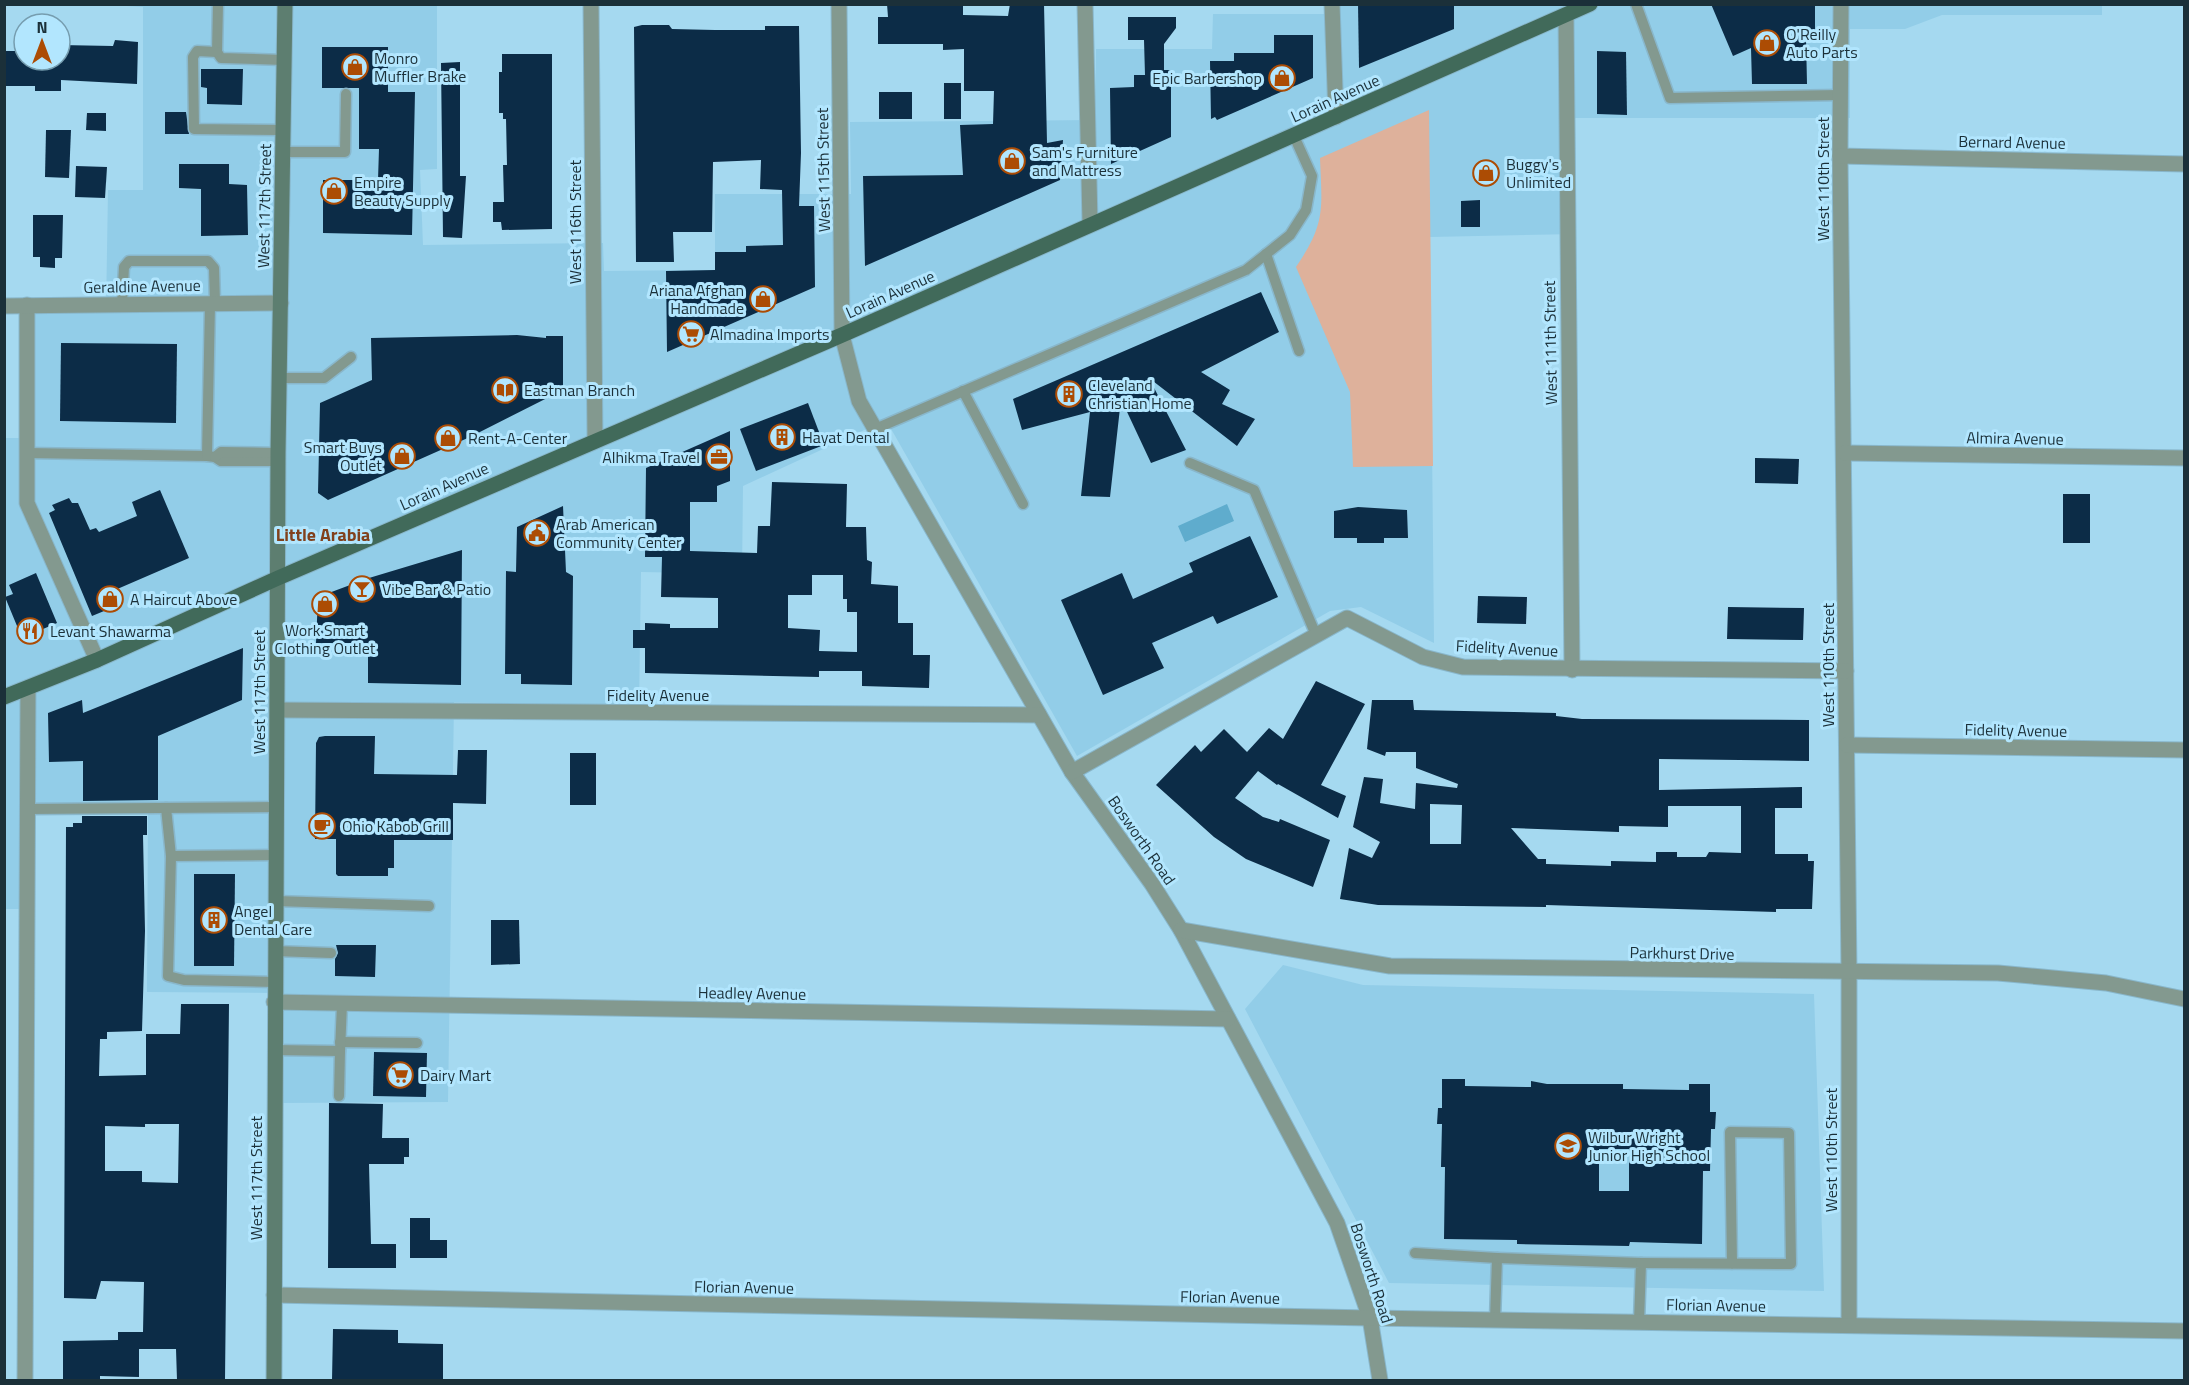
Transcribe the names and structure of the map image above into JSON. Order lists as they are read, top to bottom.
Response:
{
  "streets": {
    "main road": ["Lorain Avenue", "West 117th Street"],
    "street": [
      "Bernard Avenue",
      "West 115th Street",
      "West 110th Street",
      "West 116th Street",
      "Geraldine Avenue",
      "West 111th Street",
      "Almira Avenue",
      "Fidelity Avenue",
      "Bosworth Road",
      "Parkhurst Drive",
      "Headley Avenue",
      "Florian Avenue"
    ]
  },
  "crossings": [
    ["Lorain Avenue", "West 115th Street"],
    ["Lorain Avenue", "West 117th Street"],
    ["Lorain Avenue", "West 116th Street"],
    ["Lorain Avenue", "West 111th Street"],
    ["Lorain Avenue", "Bosworth Road"],
    ["Bernard Avenue", "West 110th Street"],
    ["West 115th Street", "Bosworth Road"],
    ["West 110th Street", "Almira Avenue"],
    ["West 110th Street", "Fidelity Avenue"],
    ["West 110th Street", "Parkhurst Drive"],
    ["West 110th Street", "Florian Avenue"],
    ["West 117th Street", "Geraldine Avenue"],
    ["West 117th Street", "Fidelity Avenue"],
    ["West 117th Street", "Headley Avenue"],
    ["West 117th Street", "Florian Avenue"],
    ["West 111th Street", "Fidelity Avenue"],
    ["Fidelity Avenue", "Bosworth Road"],
    ["Bosworth Road", "Parkhurst Drive"],
    ["Bosworth Road", "Headley Avenue"],
    ["Bosworth Road", "Florian Avenue"]
  ],
  "districts": ["Little Arabia"],
  "places": {
    "shop": [
      "O'Reilly Auto Parts",
      "Monro Muffler Brake",
      "Epic Barbershop",
      "Sam's Furniture and Mattress",
      "Buggy's Unlimited",
      "Empire Beauty Supply",
      "Ariana Afghan Handmade",
      "Rent-A-Center",
      "Smart Buys Outlet",
      "A Haircut Above",
      "Work Smart Clothing Outlet"
    ],
    "supermarket": ["Almadina Imports", "Dairy Mart"],
    "library": ["Eastman Branch"],
    "building": ["Cleveland Christian Home", "Hayat Dental", "Angel Dental Care"],
    "office": ["Alhikma Travel"],
    "public building": ["Arab American Community Center"],
    "bar": ["Vibe Bar & Patio"],
    "restaurant": ["Levant Shawarma"],
    "cafe": ["Ohio Kabob Grill"],
    "school or university": ["Wilbur Wright Junior High School"]
  },
  "north": "top"
}
